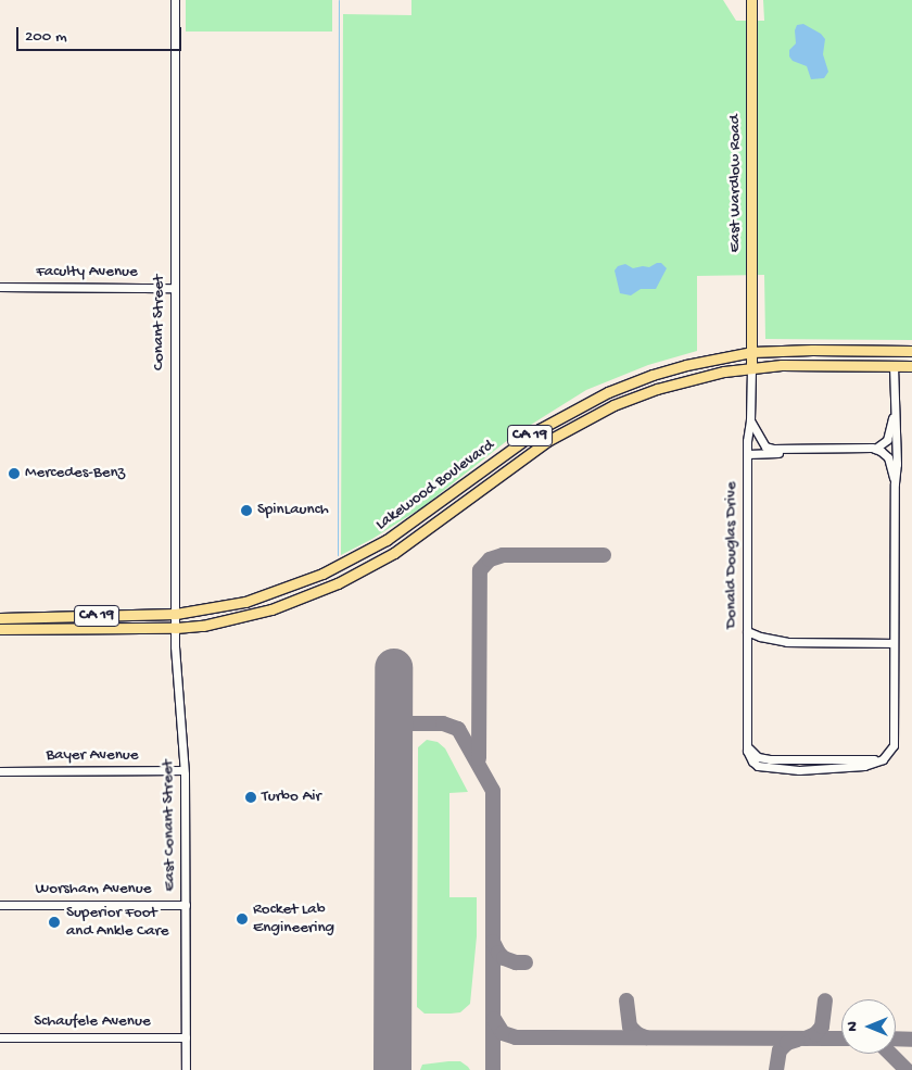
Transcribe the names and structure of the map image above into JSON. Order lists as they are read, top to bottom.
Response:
{
  "streets": {
    "main road": ["East Wardlow Road", "CA 19", "Lakewood Boulevard"],
    "street": [
      "Faculty Avenue",
      "Conant Street",
      "Donald Douglas Drive",
      "Bayer Avenue",
      "East Conant Street",
      "Worsham Avenue",
      "Schaufele Avenue"
    ]
  },
  "crossings": [
    ["East Wardlow Road", "Lakewood Boulevard"],
    ["East Wardlow Road", "Donald Douglas Drive"],
    ["Faculty Avenue", "Conant Street"],
    ["Conant Street", "Lakewood Boulevard"],
    ["Conant Street", "East Conant Street"],
    ["Lakewood Boulevard", "Donald Douglas Drive"],
    ["Bayer Avenue", "East Conant Street"],
    ["East Conant Street", "Worsham Avenue"],
    ["East Conant Street", "Schaufele Avenue"]
  ],
  "places": [
    "Mercedes-Benz",
    "SpinLaunch",
    "Turbo Air",
    "Rocket Lab Engineering",
    "Superior Foot and Ankle Care"
  ],
  "scale_bar": "200 m",
  "north": "left"
}
